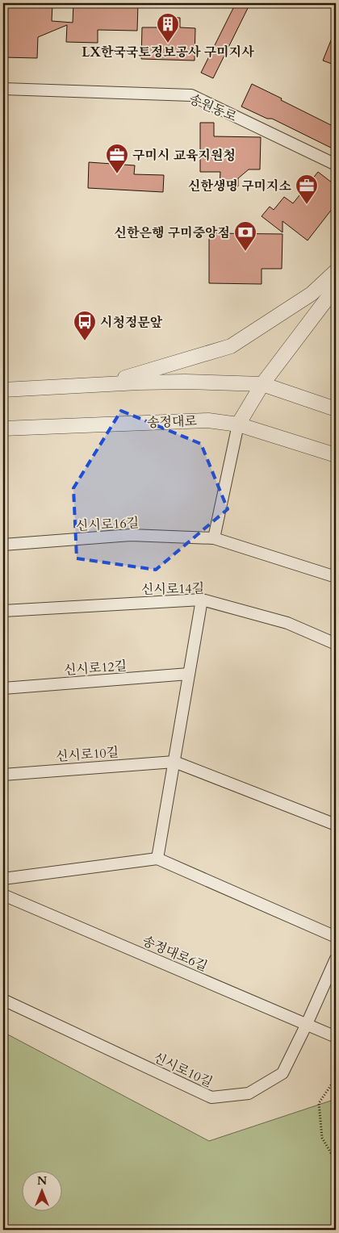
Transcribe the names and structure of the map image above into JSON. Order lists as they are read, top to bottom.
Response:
{
  "streets": {
    "street": [
      "송원동로",
      "송정대로",
      "신시로16길",
      "신시로14길",
      "신시로12길",
      "신시로10길",
      "송정대로6길"
    ]
  },
  "crossings": [
    ["신시로10길", "송정대로6길"]
  ],
  "places": {
    "building": ["LX한국국토정보공사 구미지사"],
    "office": ["구미시 교육지원청", "신한생명 구미지소"],
    "bank": ["신한은행 구미중앙점"],
    "bus stop": ["시청정문앞"]
  },
  "north": "top"
}
